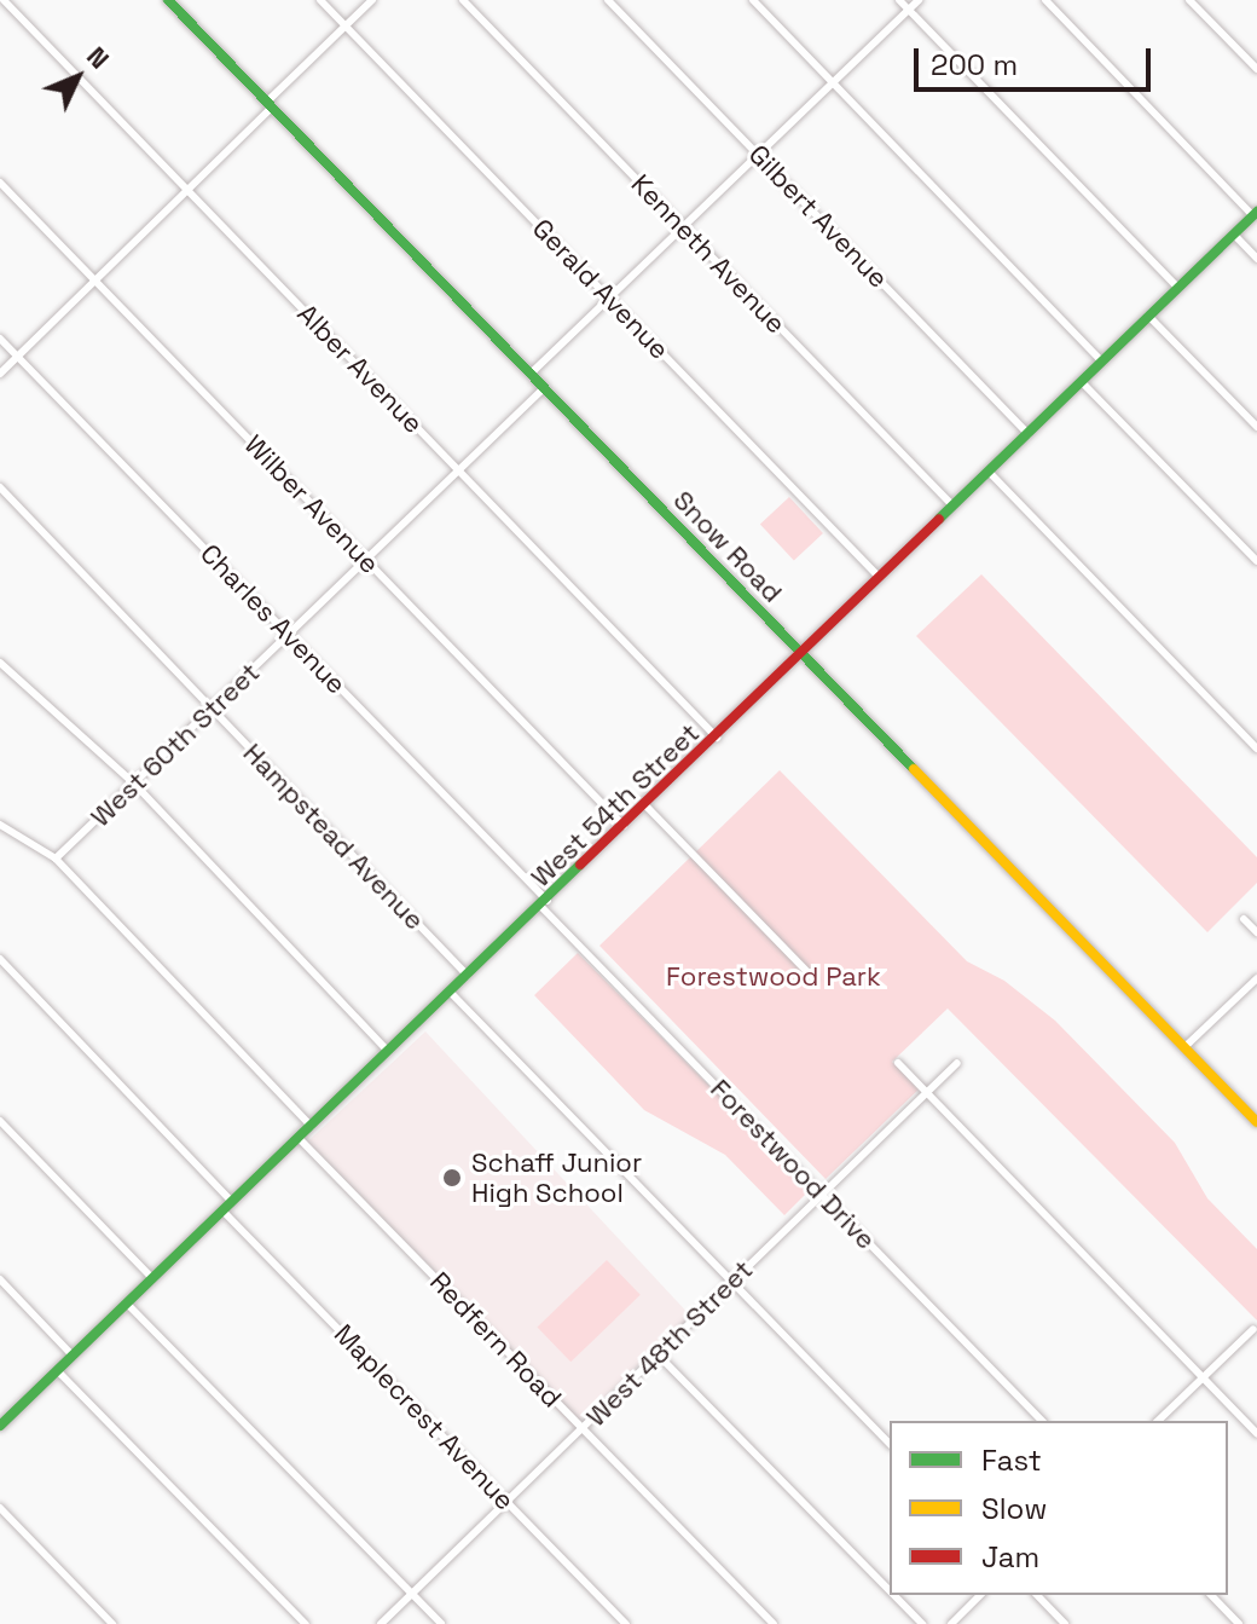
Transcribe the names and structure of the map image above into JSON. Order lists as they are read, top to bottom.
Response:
{
  "streets": {
    "street": [
      "Gilbert Avenue",
      "Kenneth Avenue",
      "Gerald Avenue",
      "Alber Avenue",
      "Wilber Avenue",
      "Snow Road",
      "Charles Avenue",
      "West 60th Street",
      "West 54th Street",
      "Hampstead Avenue",
      "Forestwood Drive",
      "Redfern Road",
      "West 48th Street",
      "Maplecrest Avenue"
    ]
  },
  "crossings": [
    ["Gilbert Avenue", "West 54th Street"],
    ["Kenneth Avenue", "West 54th Street"],
    ["Gerald Avenue", "West 54th Street"],
    ["Alber Avenue", "West 60th Street"],
    ["Alber Avenue", "West 54th Street"],
    ["Wilber Avenue", "West 60th Street"],
    ["Wilber Avenue", "West 54th Street"],
    ["Snow Road", "West 60th Street"],
    ["Snow Road", "West 54th Street"],
    ["Charles Avenue", "West 60th Street"],
    ["Charles Avenue", "West 54th Street"],
    ["Charles Avenue", "Forestwood Drive"],
    ["West 60th Street", "Hampstead Avenue"],
    ["West 54th Street", "Hampstead Avenue"],
    ["West 54th Street", "Forestwood Drive"],
    ["West 54th Street", "Redfern Road"],
    ["West 54th Street", "Maplecrest Avenue"],
    ["Forestwood Drive", "West 48th Street"],
    ["Redfern Road", "West 48th Street"],
    ["West 48th Street", "Maplecrest Avenue"]
  ],
  "parks": ["Forestwood Park"],
  "places": ["Schaff Junior High School"],
  "legend": ["Fast", "Slow", "Jam"],
  "scale_bar": "200 m",
  "north": "top right"
}
